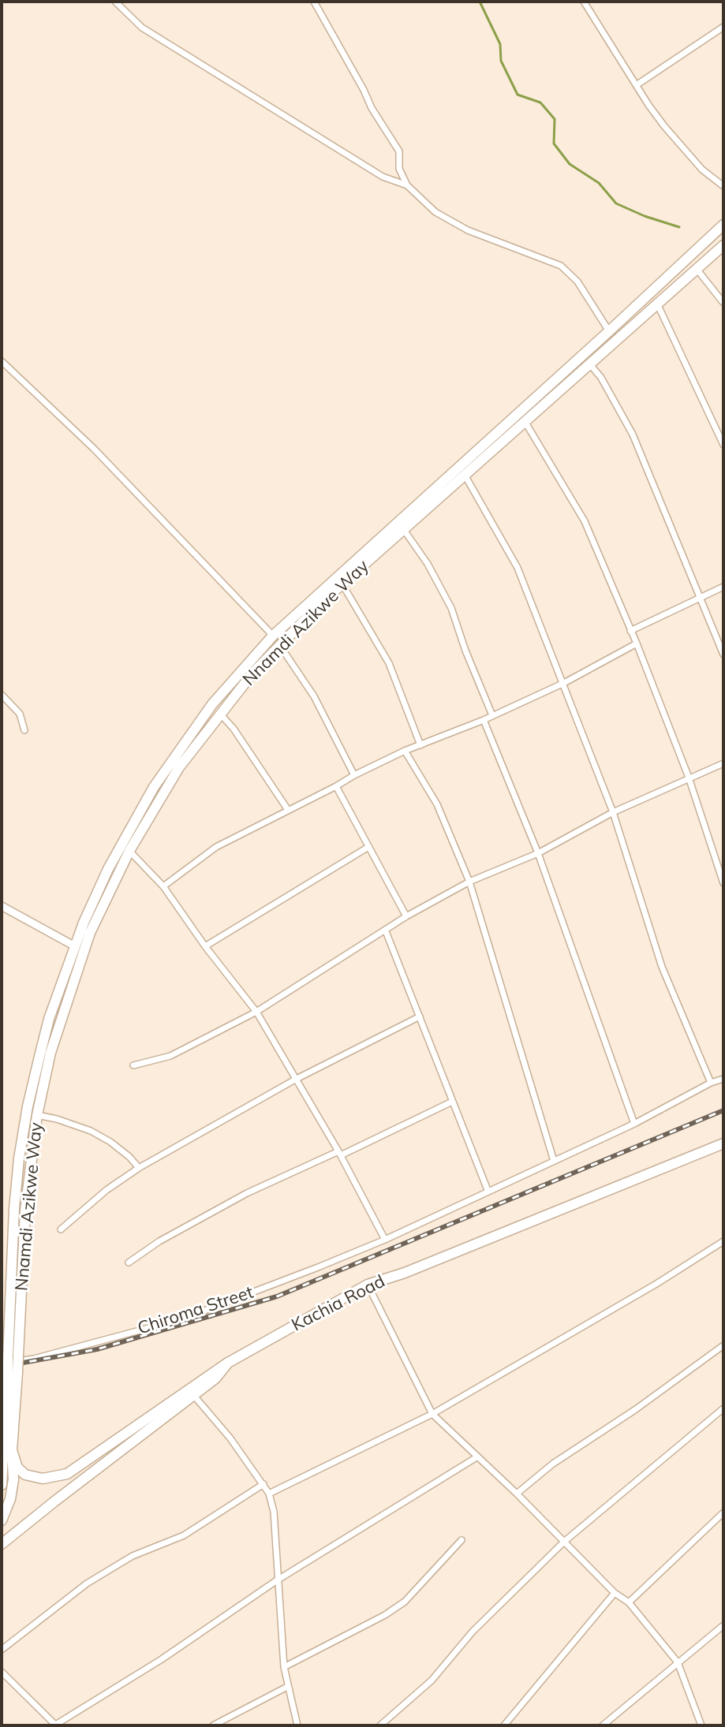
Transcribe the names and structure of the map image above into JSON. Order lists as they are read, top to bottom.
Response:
{
  "streets": {
    "main road": ["Nnamdi Azikwe Way", "Kachia Road"],
    "street": ["Chiroma Street"]
  },
  "crossings": [
    ["Nnamdi Azikwe Way", "Chiroma Street"]
  ]
}
